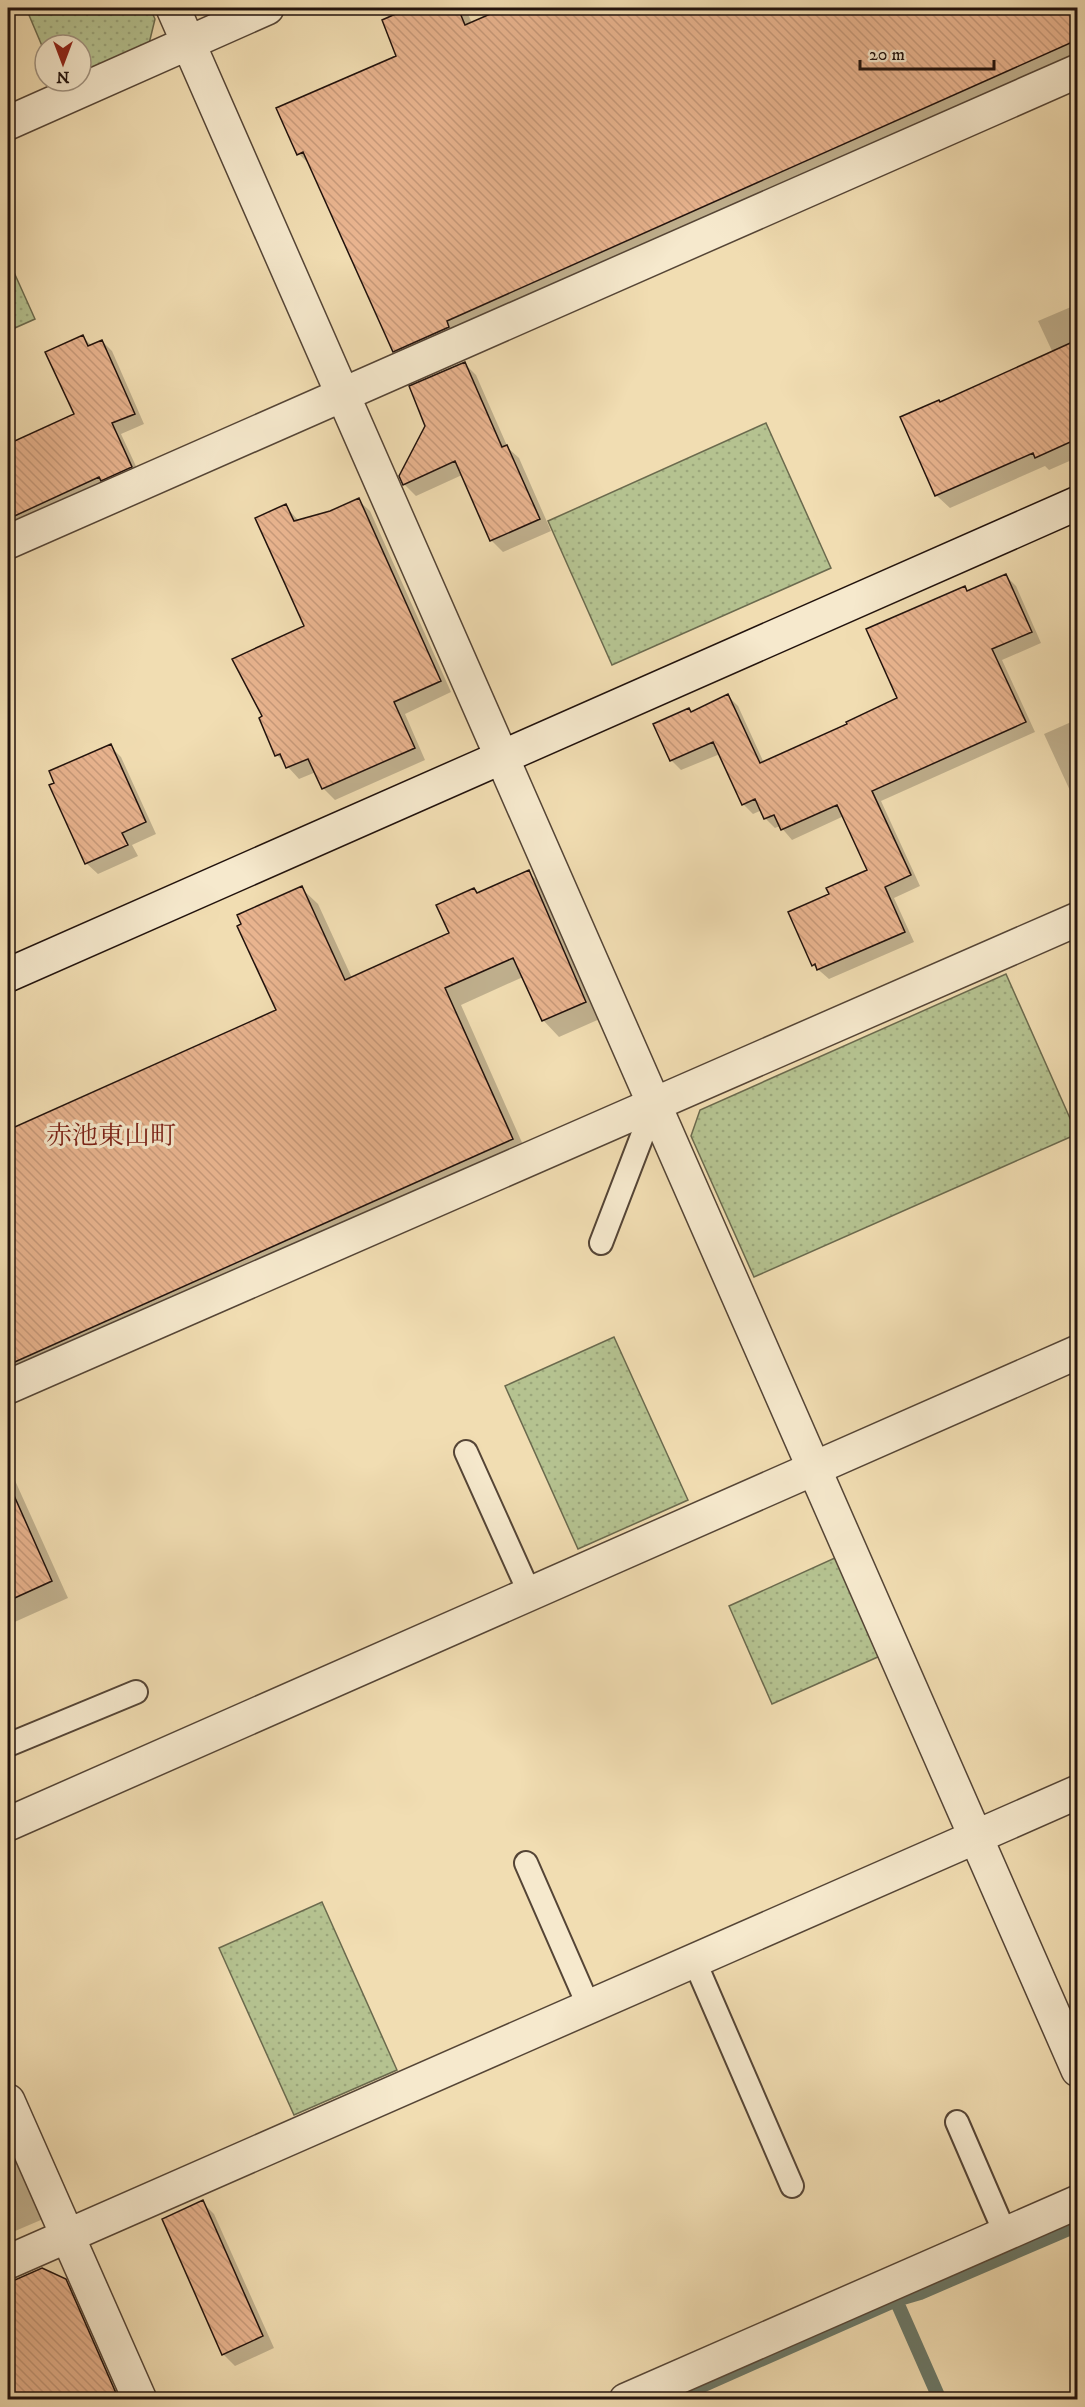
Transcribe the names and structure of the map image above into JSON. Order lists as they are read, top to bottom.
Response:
{
  "districts": ["赤池東山町"],
  "scale_bar": "20 m",
  "north": "bottom"
}
